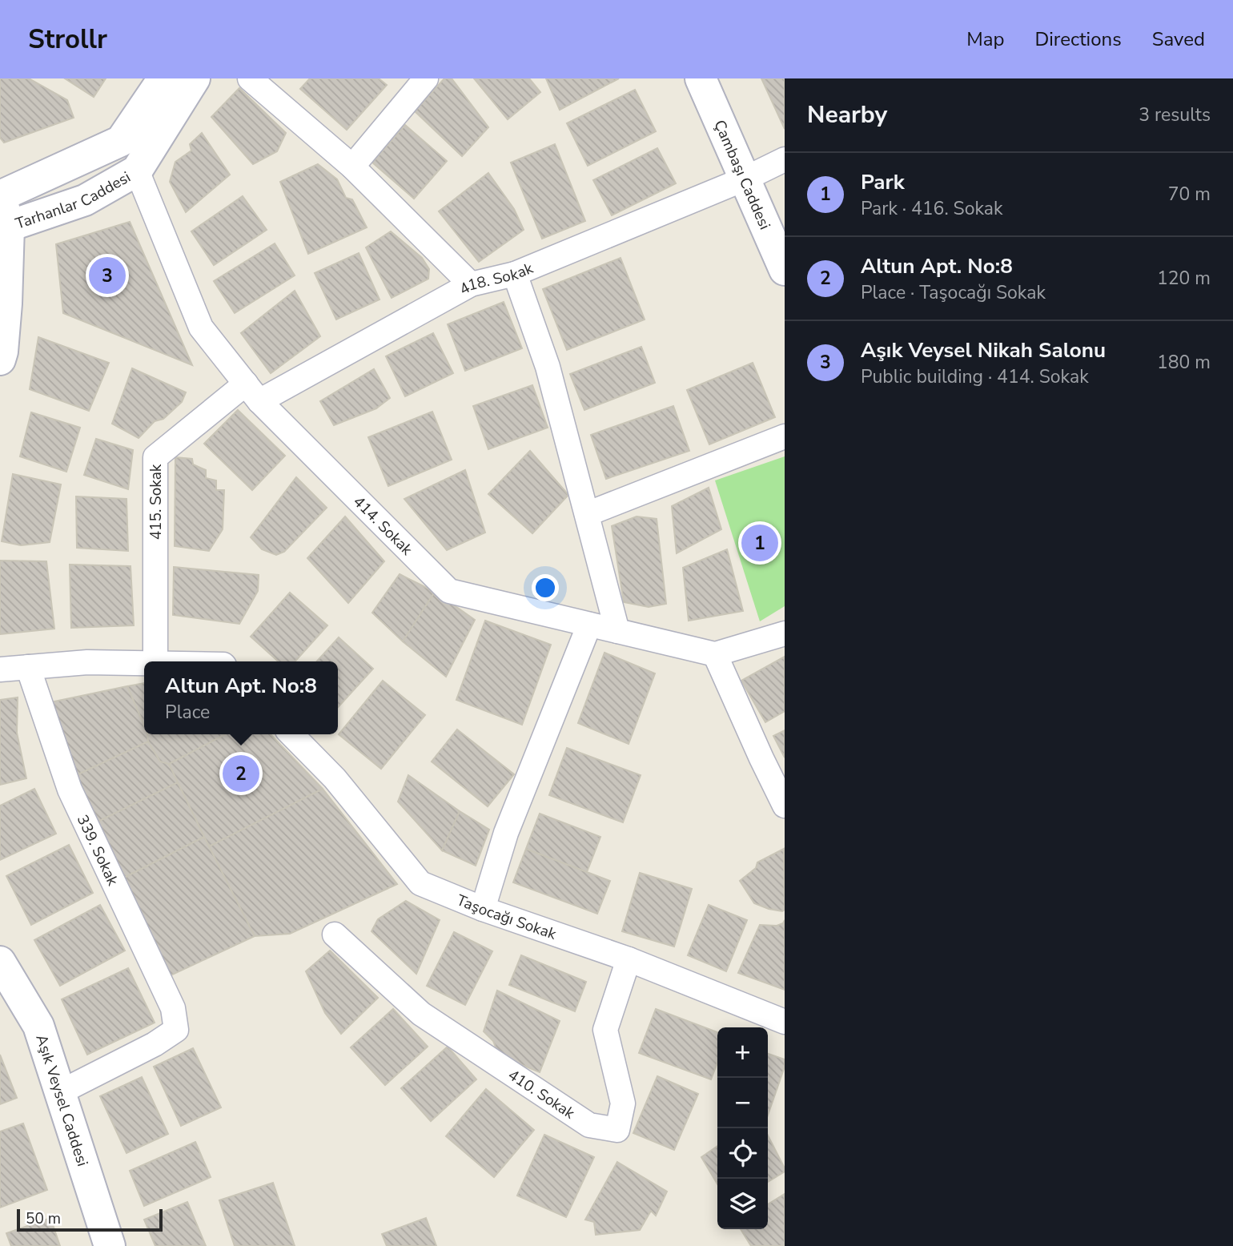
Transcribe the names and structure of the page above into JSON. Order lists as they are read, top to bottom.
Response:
{
  "streets": {
    "main road": ["Çambaşı Caddesi", "Tarhanlar Caddesi", "Aşık Veysel Caddesi"],
    "street": [
      "418. Sokak",
      "415. Sokak",
      "414. Sokak",
      "339. Sokak",
      "Taşocağı Sokak",
      "410. Sokak"
    ]
  },
  "crossings": [
    ["Çambaşı Caddesi", "418. Sokak"],
    ["Tarhanlar Caddesi", "414. Sokak"],
    ["418. Sokak", "415. Sokak"],
    ["418. Sokak", "414. Sokak"],
    ["415. Sokak", "414. Sokak"],
    ["339. Sokak", "Aşık Veysel Caddesi"],
    ["Taşocağı Sokak", "410. Sokak"]
  ],
  "scale_bar": "50 m",
  "page": {
    "header": "Strollr",
    "nav": ["Map", "Directions", "Saved"],
    "heading": ["Nearby", "3 results"],
    "list": [
      {
        "mark": "1",
        "name": "Park",
        "note": "Park · 416. Sokak",
        "value": "70 m"
      },
      {
        "mark": "2",
        "name": "Altun Apt. No:8",
        "note": "Place · Taşocağı Sokak",
        "value": "120 m"
      },
      {
        "mark": "3",
        "name": "Aşık Veysel Nikah Salonu",
        "note": "Public building · 414. Sokak",
        "value": "180 m"
      }
    ],
    "pins": ["3", "1", "2"],
    "popup": ["Altun Apt. No:8", "Place"],
    "map_buttons": ["+", "−"],
    "scale": "50 m"
  }
}
